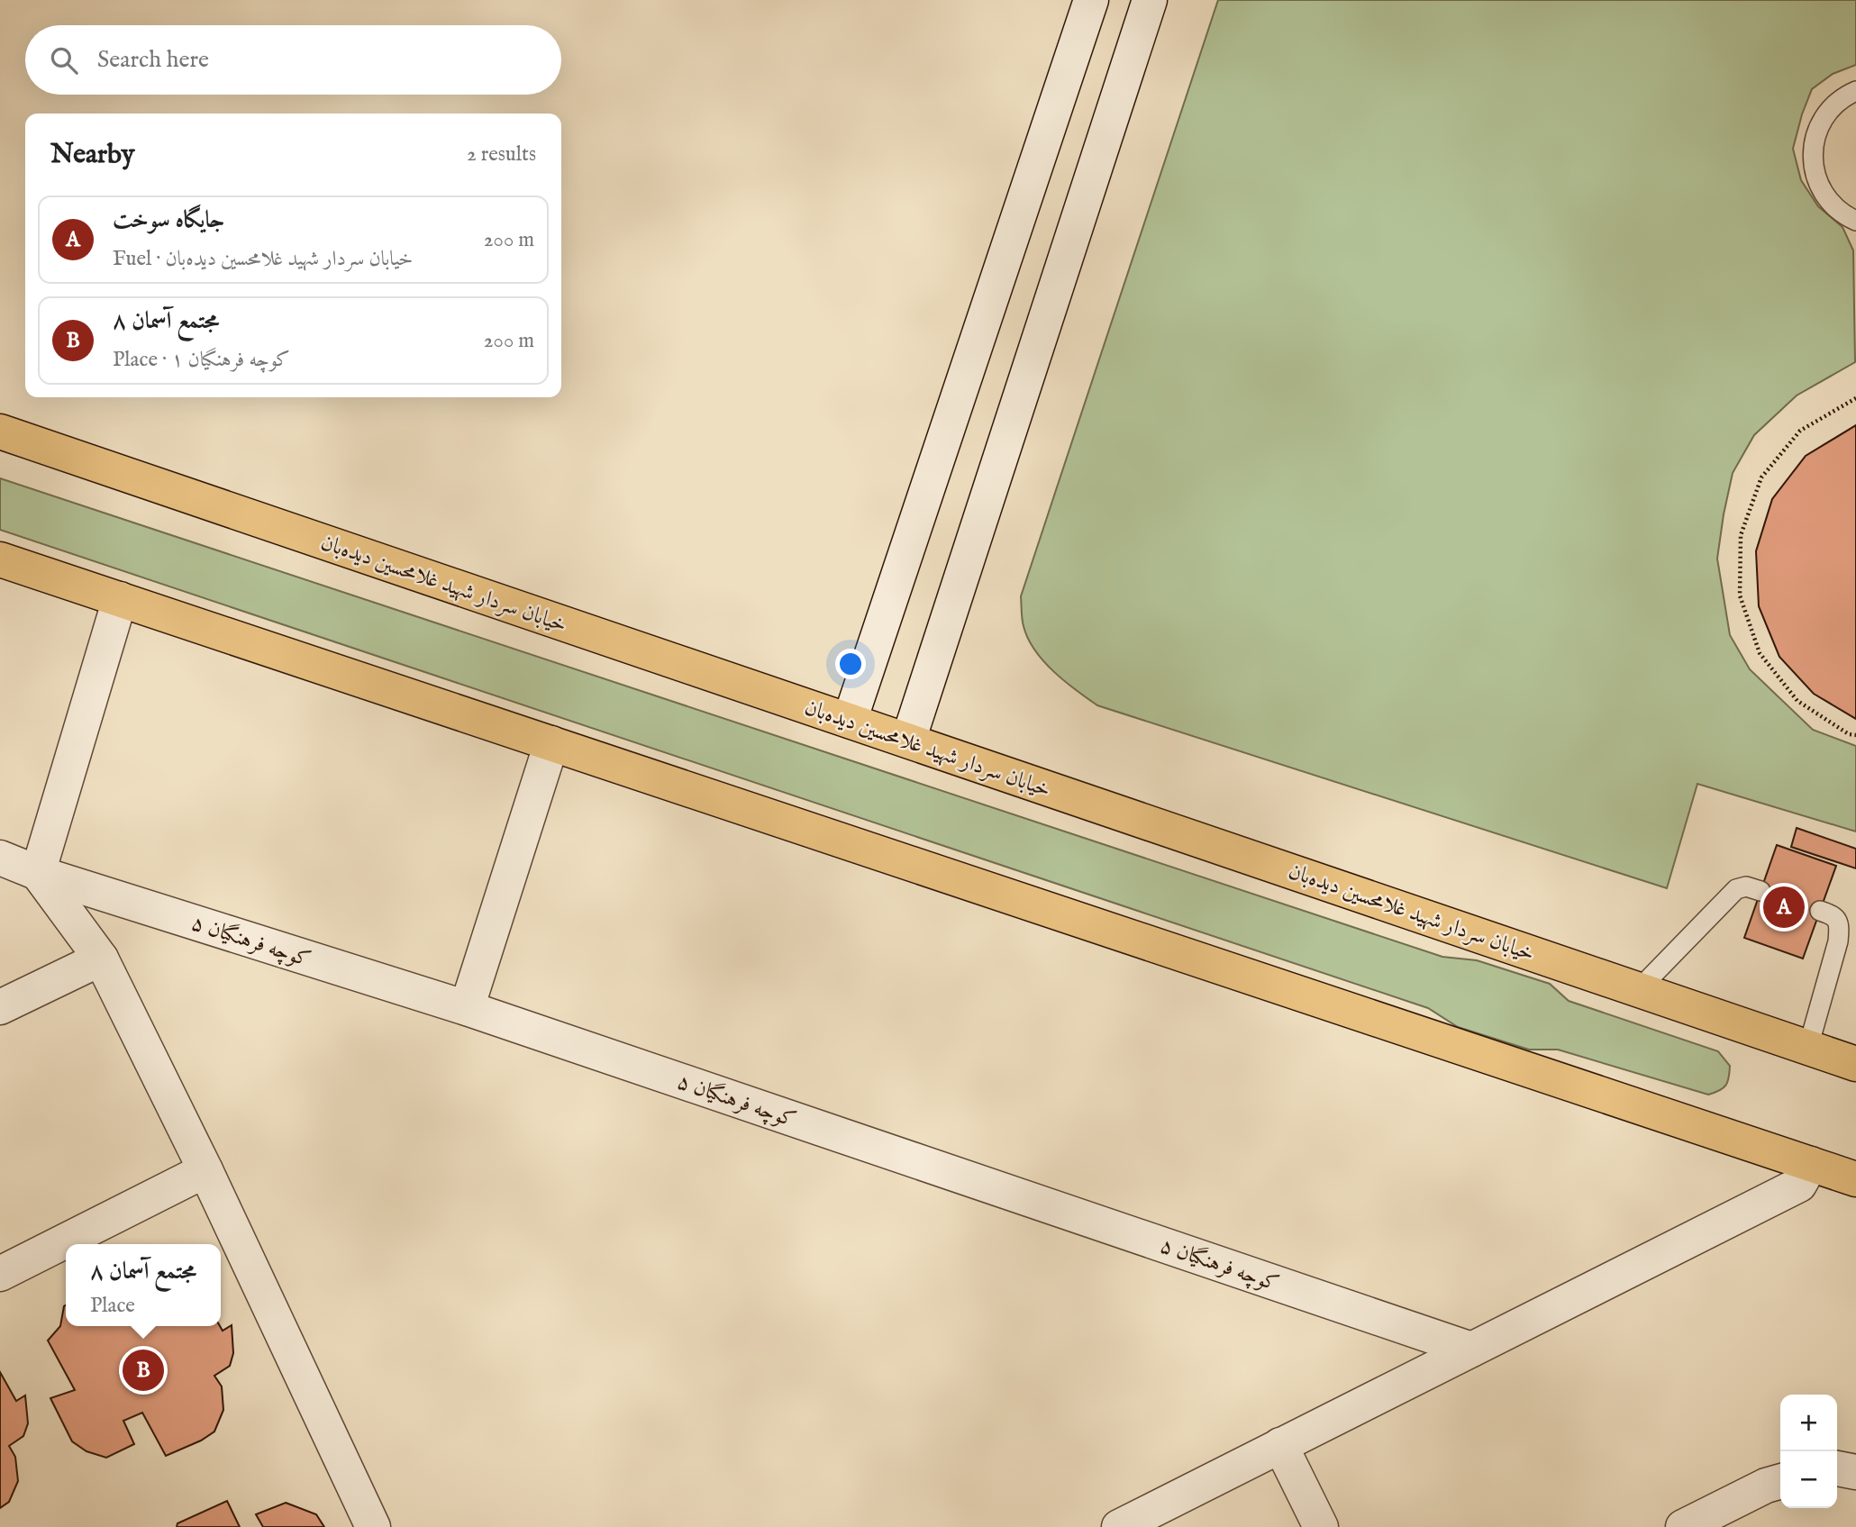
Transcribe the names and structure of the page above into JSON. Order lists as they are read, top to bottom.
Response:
{
  "streets": {
    "main road": ["خیابان سردار شهید غلامحسین دیده‌بان"],
    "street": ["کوچه فرهنگیان ۵"]
  },
  "page": {
    "search": "Search here",
    "heading": ["Nearby", "2 results"],
    "list": [
      {
        "mark": "A",
        "name": "جایگاه سوخت",
        "note": "Fuel · خیابان سردار شهید غلامحسین دیده‌بان",
        "value": "200 m"
      },
      {
        "mark": "B",
        "name": "مجتمع آسمان ۸",
        "note": "Place · کوچه فرهنگیان ۱",
        "value": "200 m"
      }
    ],
    "pins": ["A", "B"],
    "popup": ["مجتمع آسمان ۸", "Place"],
    "map_buttons": ["+", "−"]
  }
}
